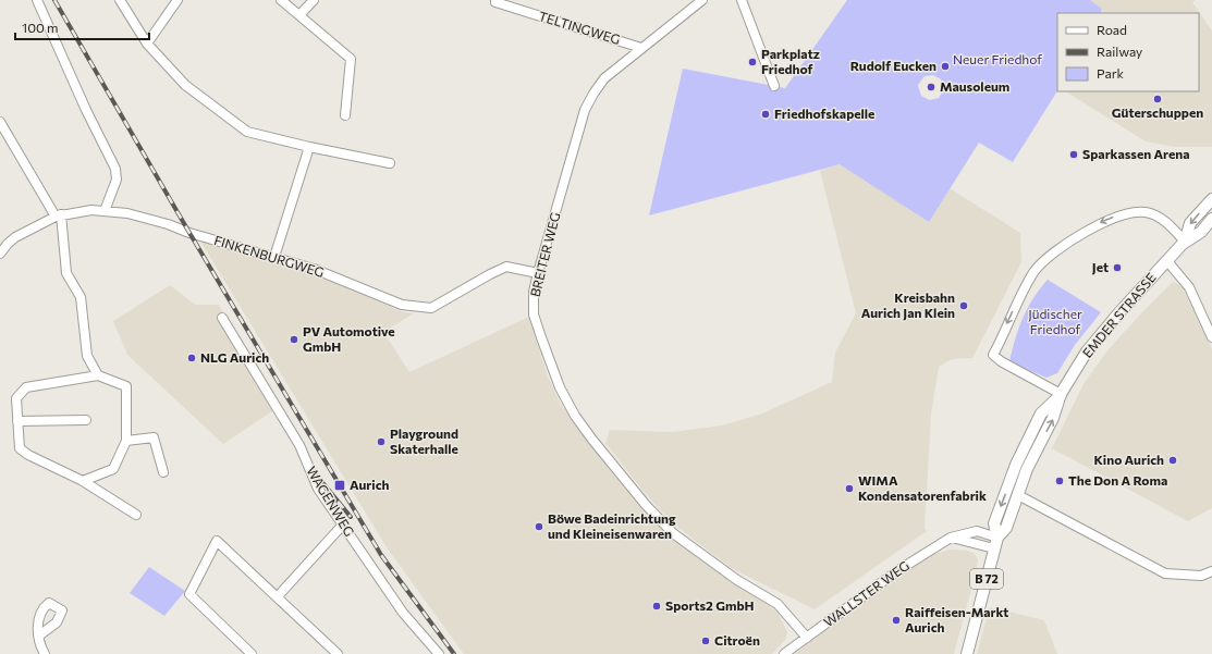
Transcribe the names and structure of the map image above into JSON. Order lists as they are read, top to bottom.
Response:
{
  "streets": {
    "main road": ["EMDER STRASSE", "B 72"],
    "street": [
      "TELTINGWEG",
      "BREITER WEG",
      "FINKENBURGWEG",
      "WAGENWEG",
      "WALLSTER WEG"
    ]
  },
  "crossings": [
    ["TELTINGWEG", "BREITER WEG"],
    ["BREITER WEG", "FINKENBURGWEG"],
    ["BREITER WEG", "WALLSTER WEG"],
    ["EMDER STRASSE", "WALLSTER WEG"]
  ],
  "parks": ["Neuer Friedhof", "Jüdischer Friedhof"],
  "places": {
    "other": [
      "Parkplatz Friedhof",
      "Rudolf Eucken",
      "Mausoleum",
      "Güterschuppen",
      "Friedhofskapelle",
      "Sparkassen Arena",
      "Jet",
      "Kreisbahn Aurich Jan Klein",
      "PV Automotive GmbH",
      "NLG Aurich",
      "Playground Skaterhalle",
      "Kino Aurich",
      "The Don A Roma",
      "WIMA Kondensatorenfabrik",
      "Böwe Badeinrichtung und Kleineisenwaren",
      "Sports2 GmbH",
      "Raiffeisen-Markt Aurich",
      "Citroën"
    ],
    "transit": ["Aurich"]
  },
  "legend": ["Road", "Railway", "Park"],
  "scale_bar": "100 m"
}
